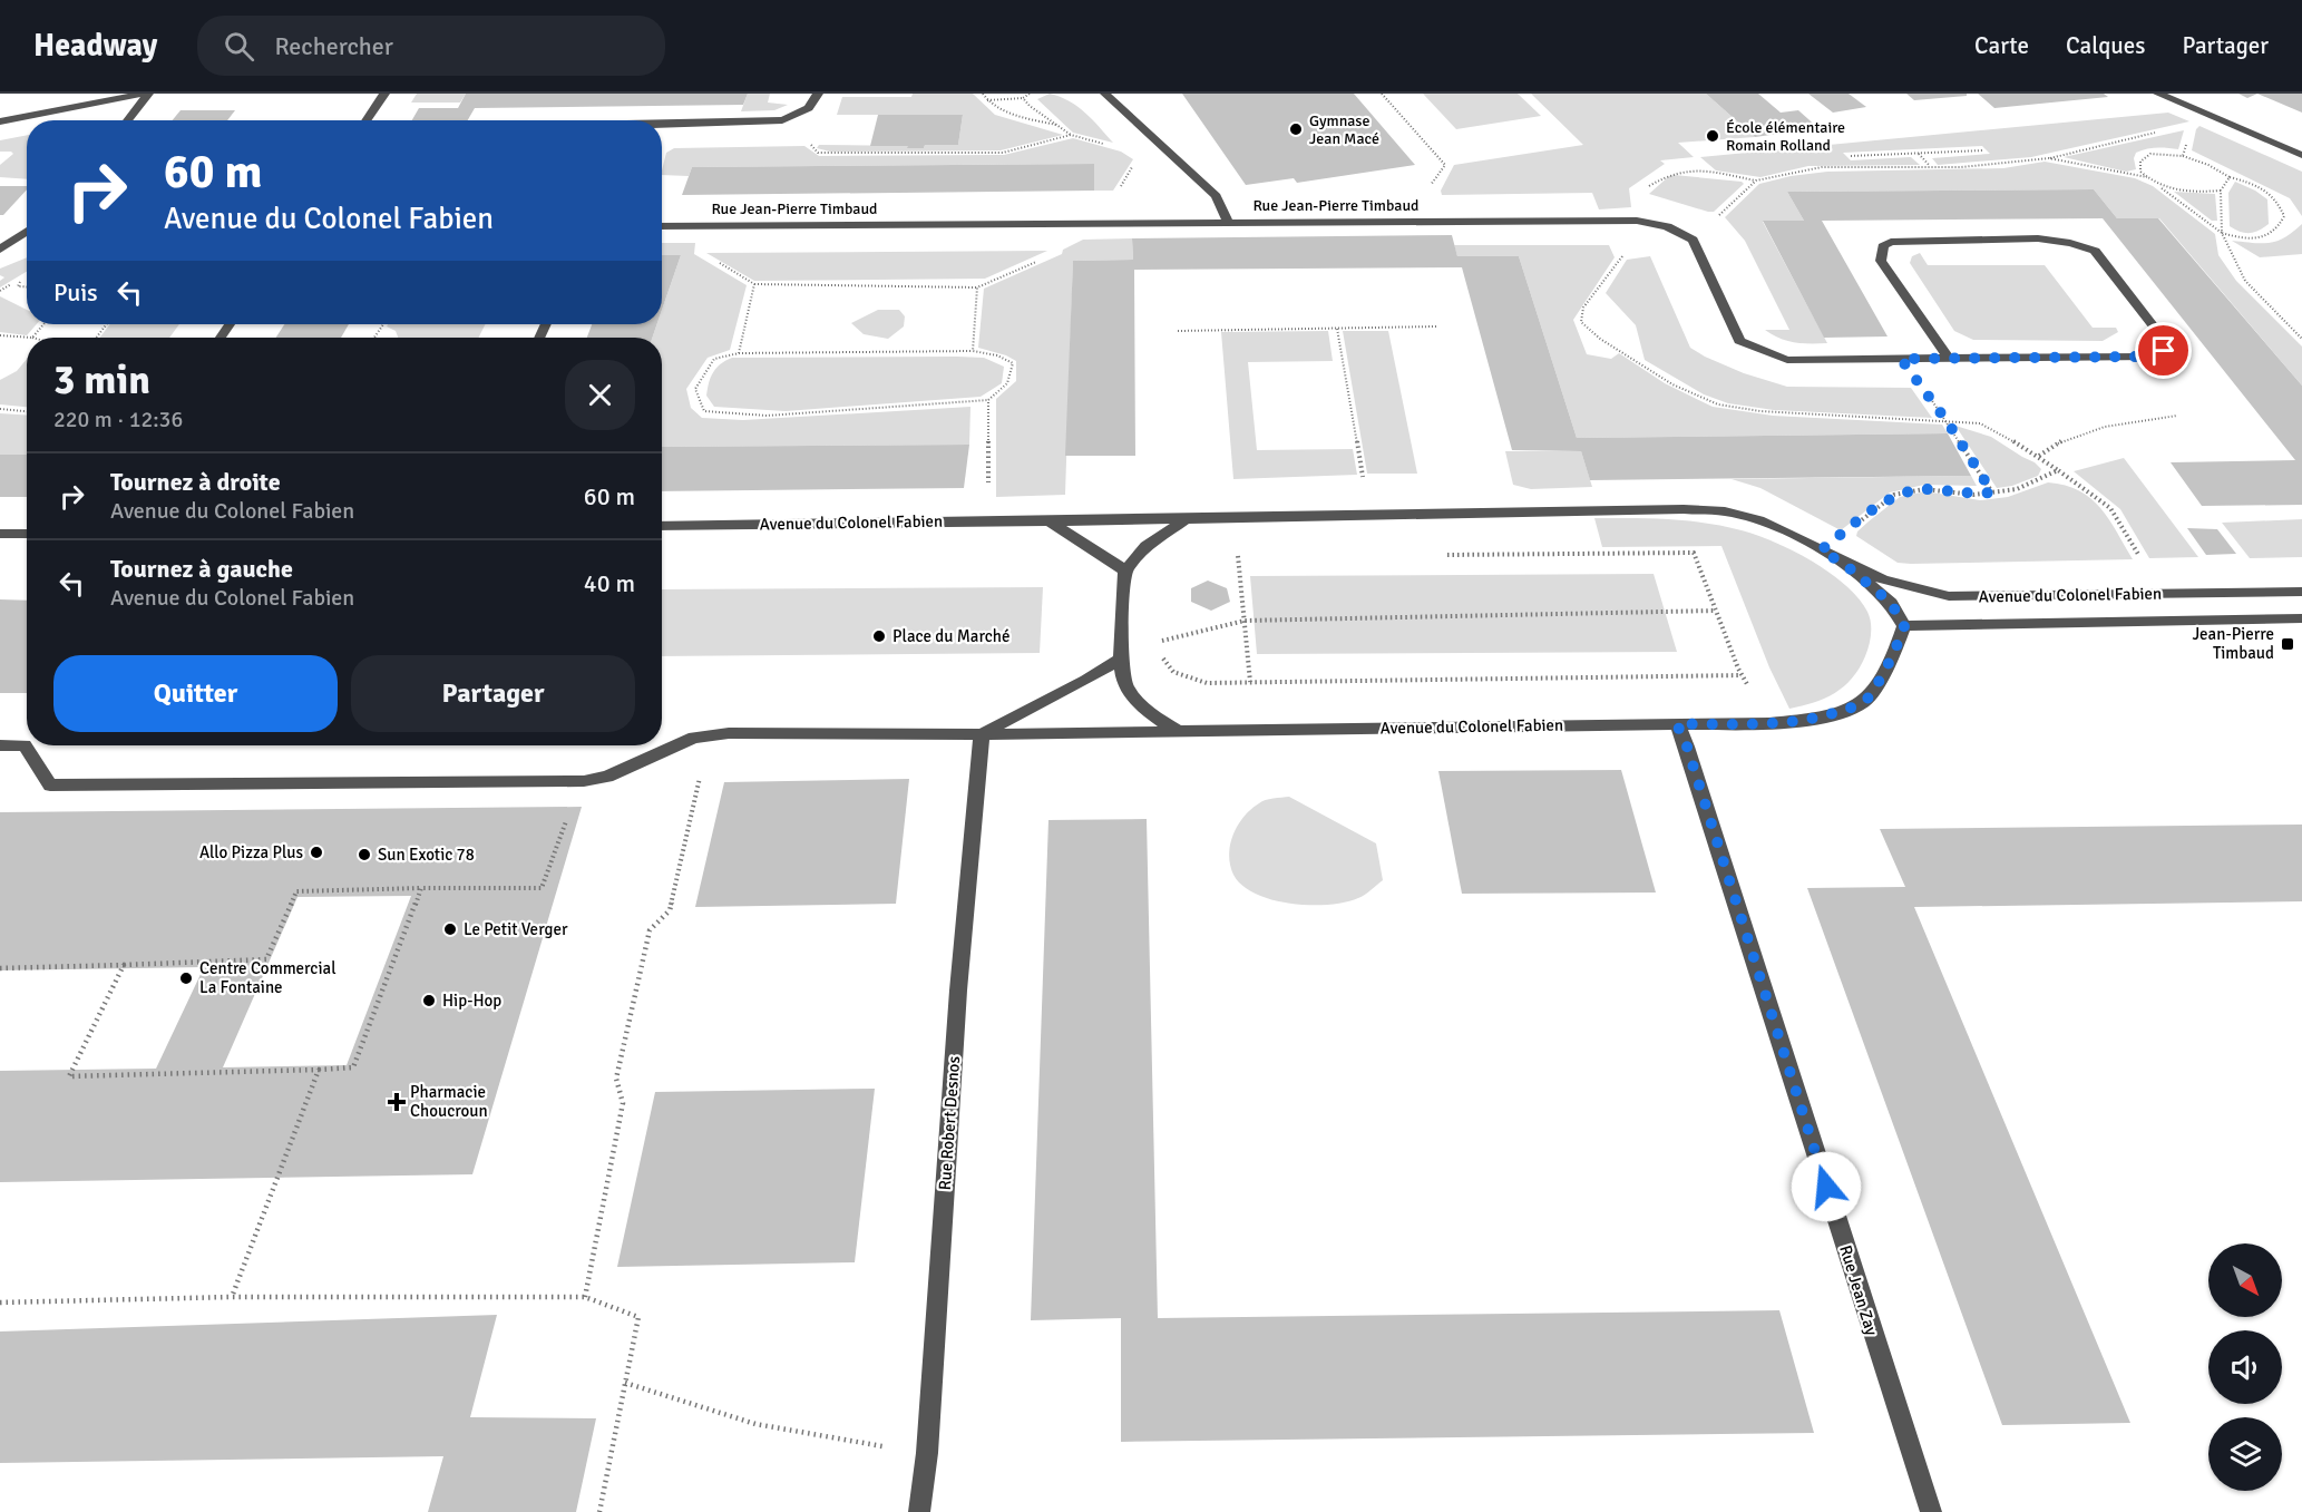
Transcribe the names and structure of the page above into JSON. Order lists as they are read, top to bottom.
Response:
{
  "streets": {
    "street": [
      "Rue Jean-Pierre Timbaud",
      "Avenue du Colonel Fabien",
      "Rue Robert Desnos",
      "Rue Jean Zay"
    ]
  },
  "crossings": [
    ["Avenue du Colonel Fabien", "Rue Robert Desnos"],
    ["Avenue du Colonel Fabien", "Rue Jean Zay"]
  ],
  "places": {
    "other": [
      "Gymnase Jean Macé",
      "École élémentaire Romain Rolland",
      "Place du Marché",
      "Allo Pizza Plus",
      "Sun Exotic 78",
      "Le Petit Verger",
      "Centre Commercial La Fontaine",
      "Hip-Hop"
    ],
    "transit": ["Jean-Pierre Timbaud"],
    "health": ["Pharmacie Choucroun"]
  },
  "north": "bottom right",
  "page": {
    "header": "Headway",
    "search": "Rechercher",
    "nav": ["Carte", "Calques", "Partager"],
    "turn": ["60 m", "Avenue du Colonel Fabien"],
    "then": "Puis",
    "heading": ["3 min", "220 m · 12:36"],
    "list": [
      {
        "name": "Tournez à droite",
        "note": "Avenue du Colonel Fabien",
        "value": "60 m"
      },
      {
        "name": "Tournez à gauche",
        "note": "Avenue du Colonel Fabien",
        "value": "40 m"
      }
    ],
    "buttons": ["Quitter", "Partager"]
  }
}
